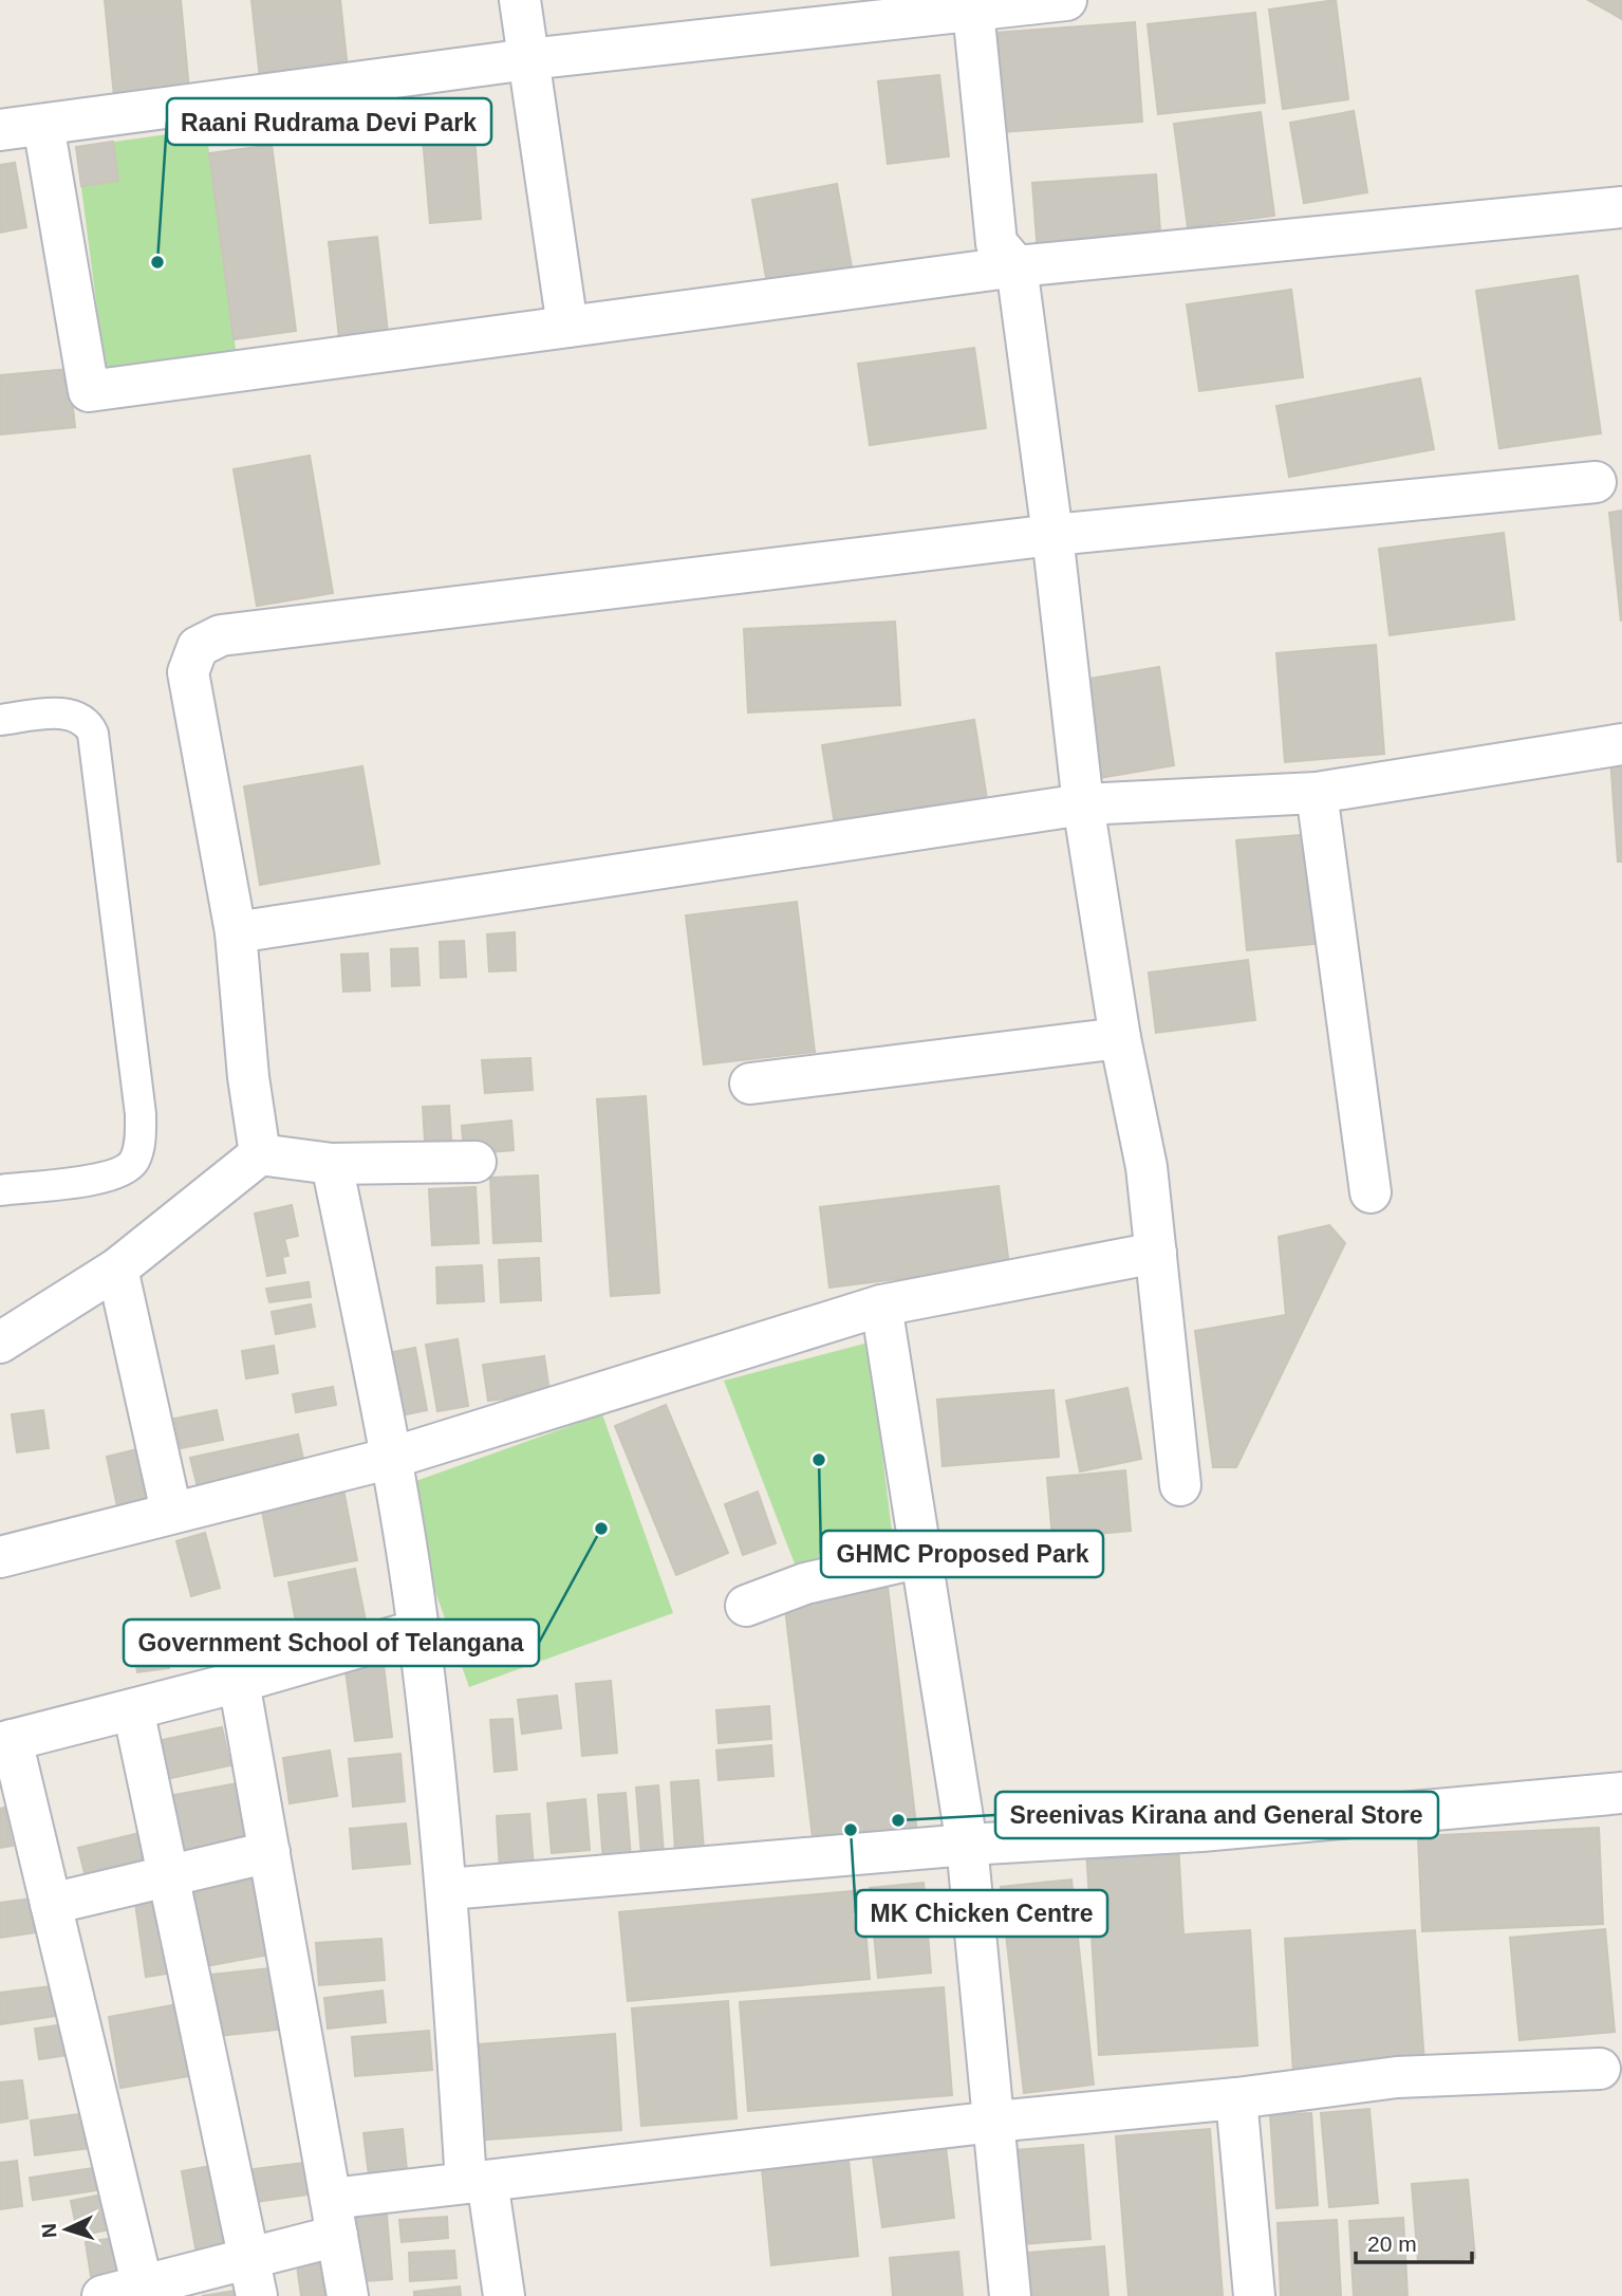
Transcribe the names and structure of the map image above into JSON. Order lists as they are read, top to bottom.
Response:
{
  "places": [
    "Raani Rudrama Devi Park",
    "GHMC Proposed Park",
    "Government School of Telangana",
    "Sreenivas Kirana and General Store",
    "MK Chicken Centre"
  ],
  "scale_bar": "20 m",
  "north": "left"
}
